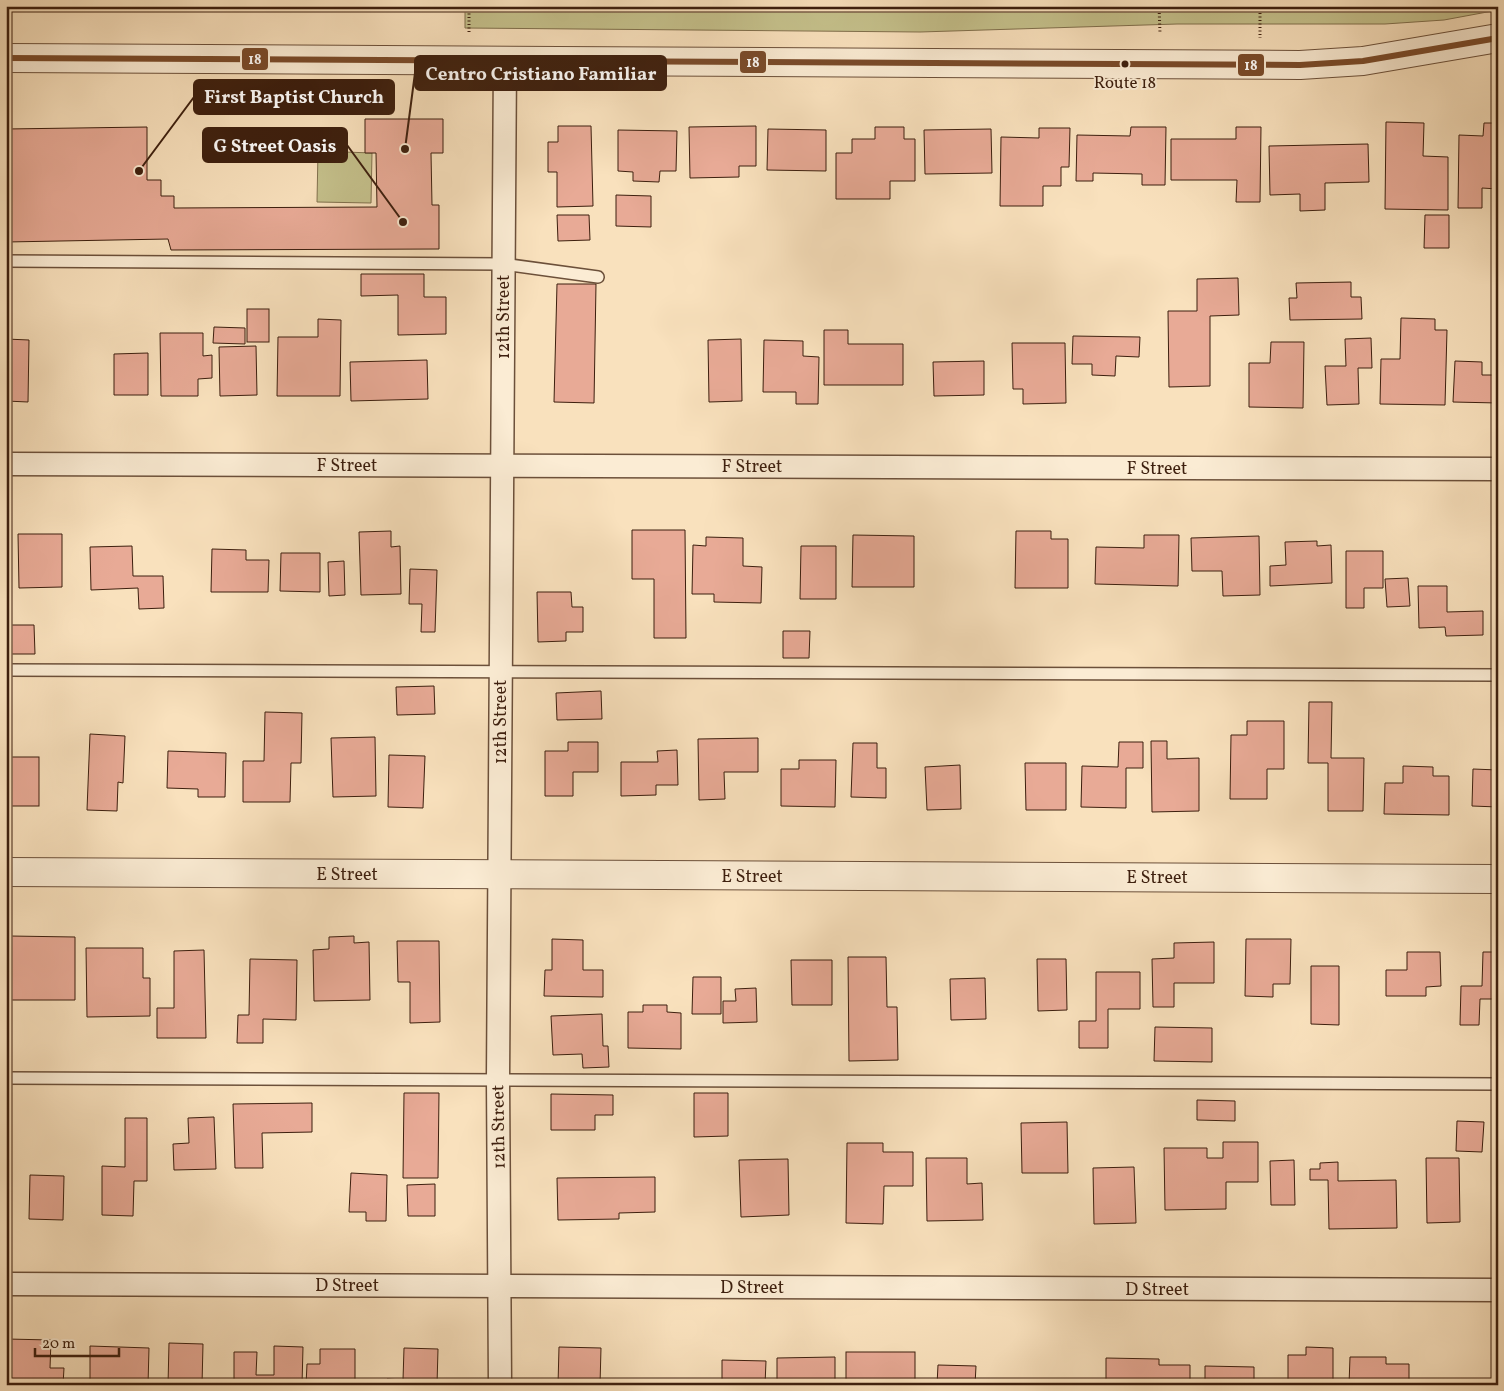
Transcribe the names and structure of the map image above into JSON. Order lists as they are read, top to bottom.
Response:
{
  "streets": {
    "street": [
      "12th Street",
      "F Street",
      "E Street",
      "D Street"
    ]
  },
  "crossings": [
    ["12th Street", "F Street"],
    ["12th Street", "E Street"],
    ["12th Street", "D Street"]
  ],
  "places": [
    "Route 18",
    "Centro Cristiano Familiar",
    "First Baptist Church",
    "G Street Oasis"
  ],
  "lines": ["transit line 18"],
  "scale_bar": "20 m"
}
